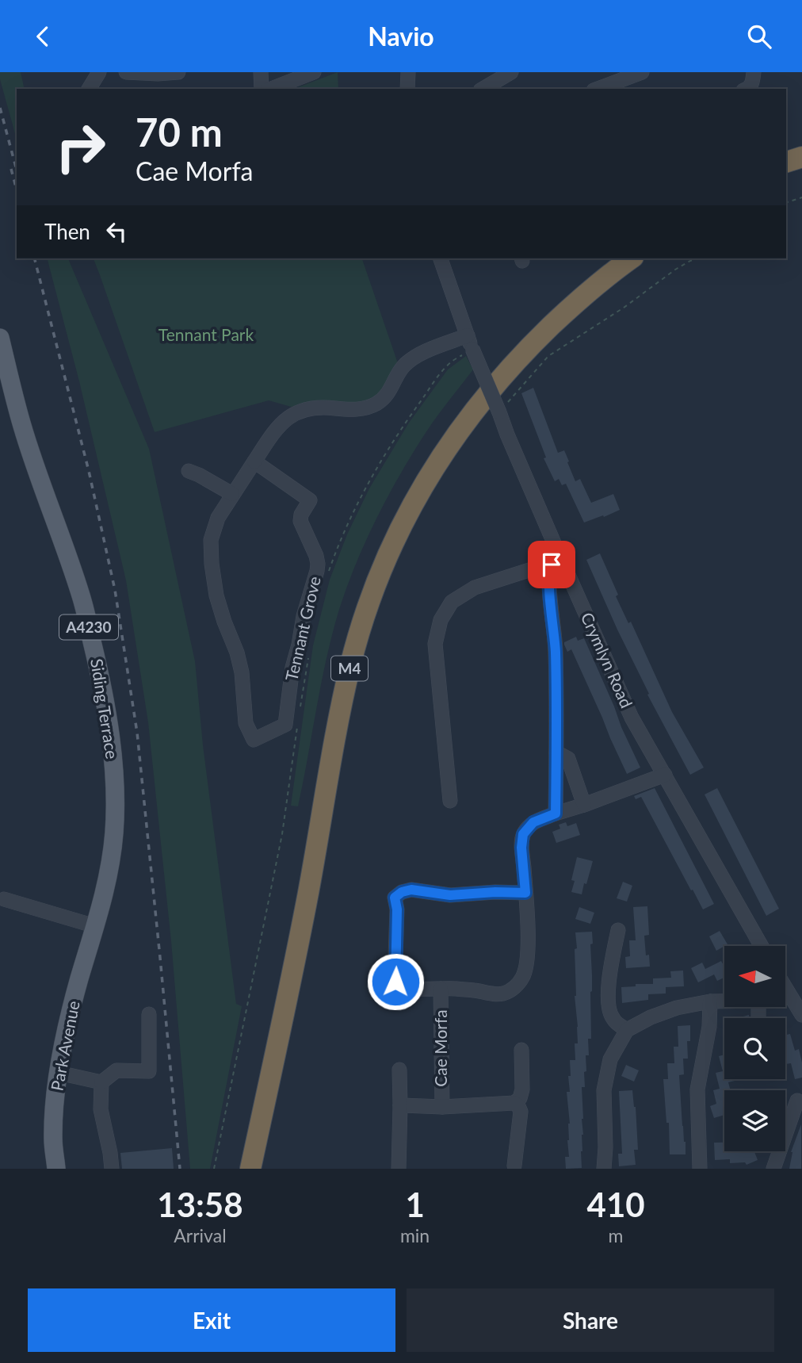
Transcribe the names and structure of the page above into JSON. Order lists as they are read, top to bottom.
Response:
{
  "streets": {
    "highway": ["M4"],
    "main road": ["A4230", "Siding Terrace", "Park Avenue"],
    "street": ["Tennant Grove", "Crymlyn Road", "Cae Morfa"]
  },
  "crossings": [
    ["Crymlyn Road", "Cae Morfa"],
    ["Siding Terrace", "Park Avenue"]
  ],
  "parks": ["Tennant Park"],
  "north": "left",
  "page": {
    "header": "Navio",
    "turn": ["70 m", "Cae Morfa"],
    "then": "Then",
    "eta": [
      "13:58",
      "Arrival",
      "1",
      "min",
      "410",
      "m"
    ],
    "buttons": ["Exit", "Share"]
  }
}
